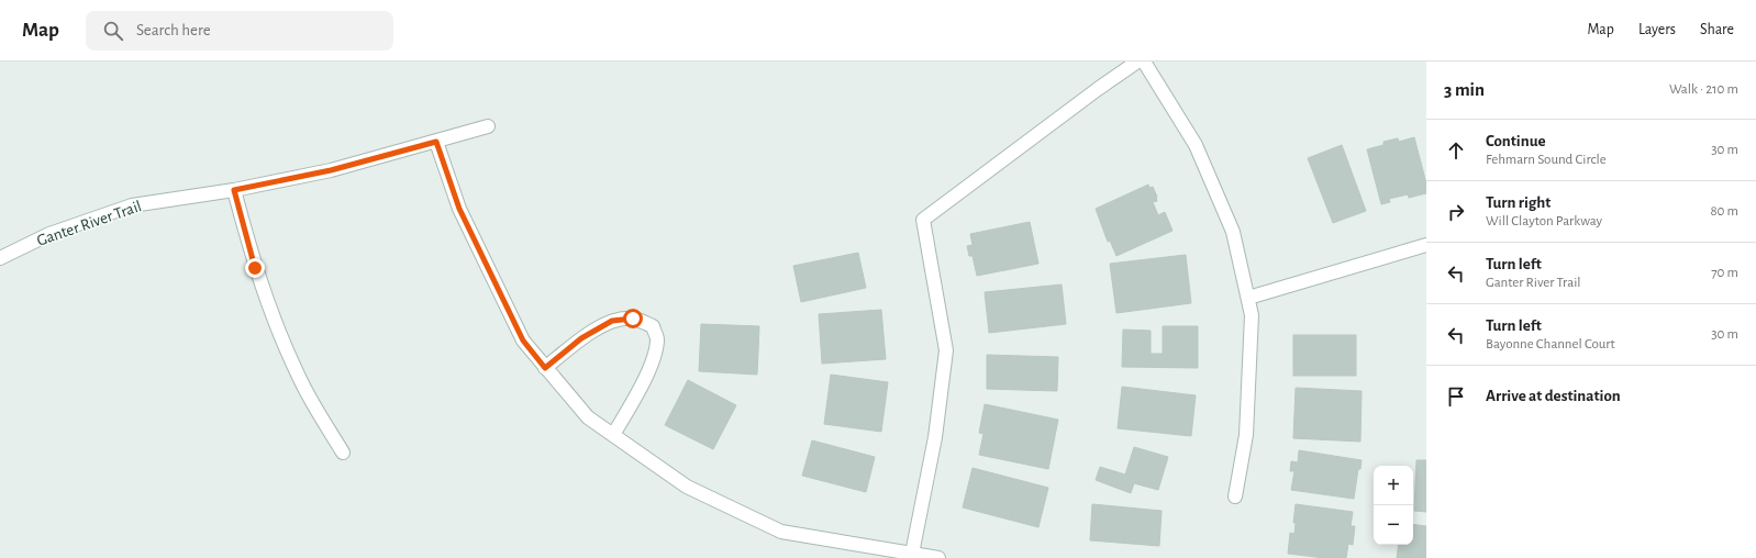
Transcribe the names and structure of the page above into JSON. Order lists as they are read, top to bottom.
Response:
{
  "streets": {
    "street": ["Ganter River Trail"]
  },
  "page": {
    "header": "Map",
    "search": "Search here",
    "nav": ["Map", "Layers", "Share"],
    "heading": ["3 min", "Walk · 210 m"],
    "list": [
      ["Continue", "Fehmarn Sound Circle", "30 m"],
      ["Turn right", "Will Clayton Parkway", "80 m"],
      ["Turn left", "Ganter River Trail", "70 m"],
      ["Turn left", "Bayonne Channel Court", "30 m"],
      "Arrive at destination"
    ],
    "map_buttons": ["+", "−"]
  }
}
